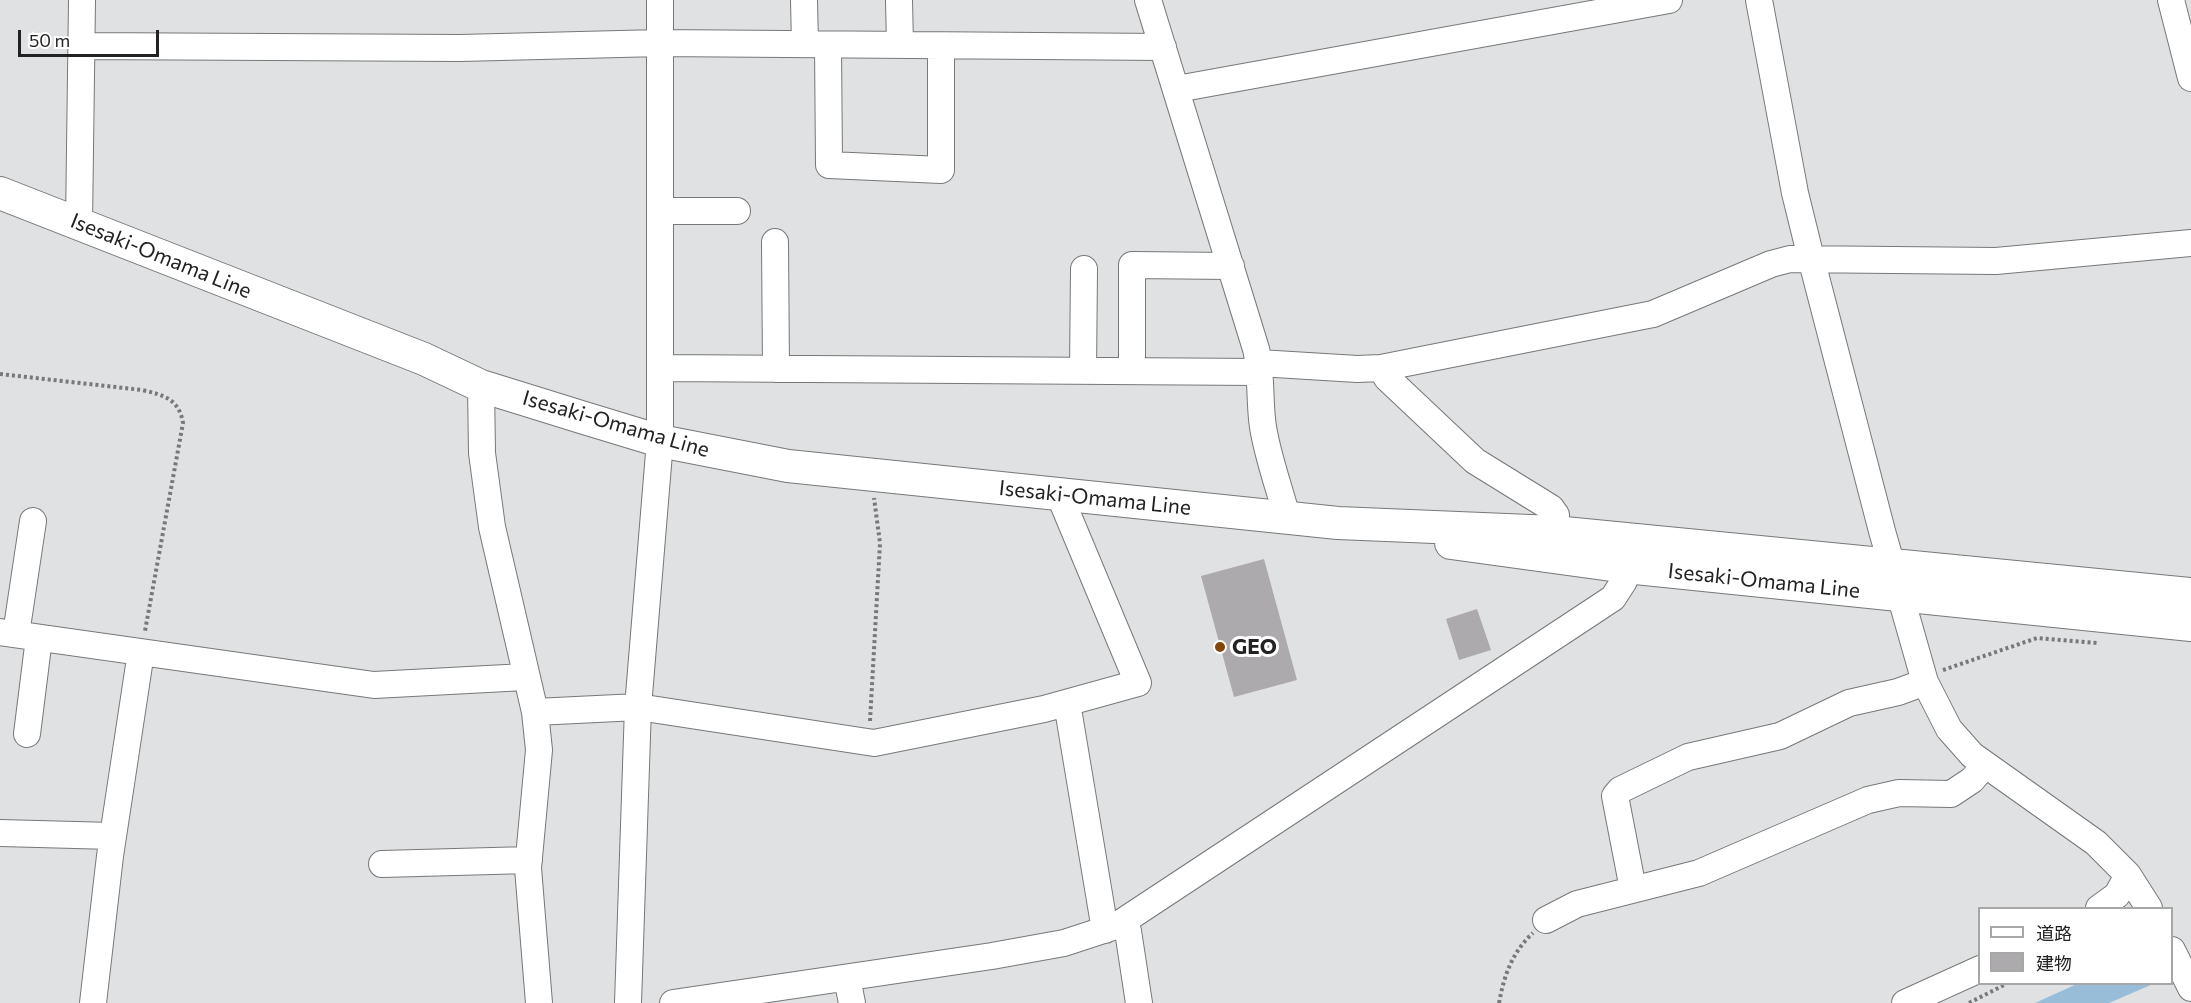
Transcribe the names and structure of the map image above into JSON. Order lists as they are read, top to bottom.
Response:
{
  "streets": {
    "main road": ["Isesaki-Omama Line"]
  },
  "places": ["GEO"],
  "legend": ["道路", "建物"],
  "scale_bar": "50 m"
}
